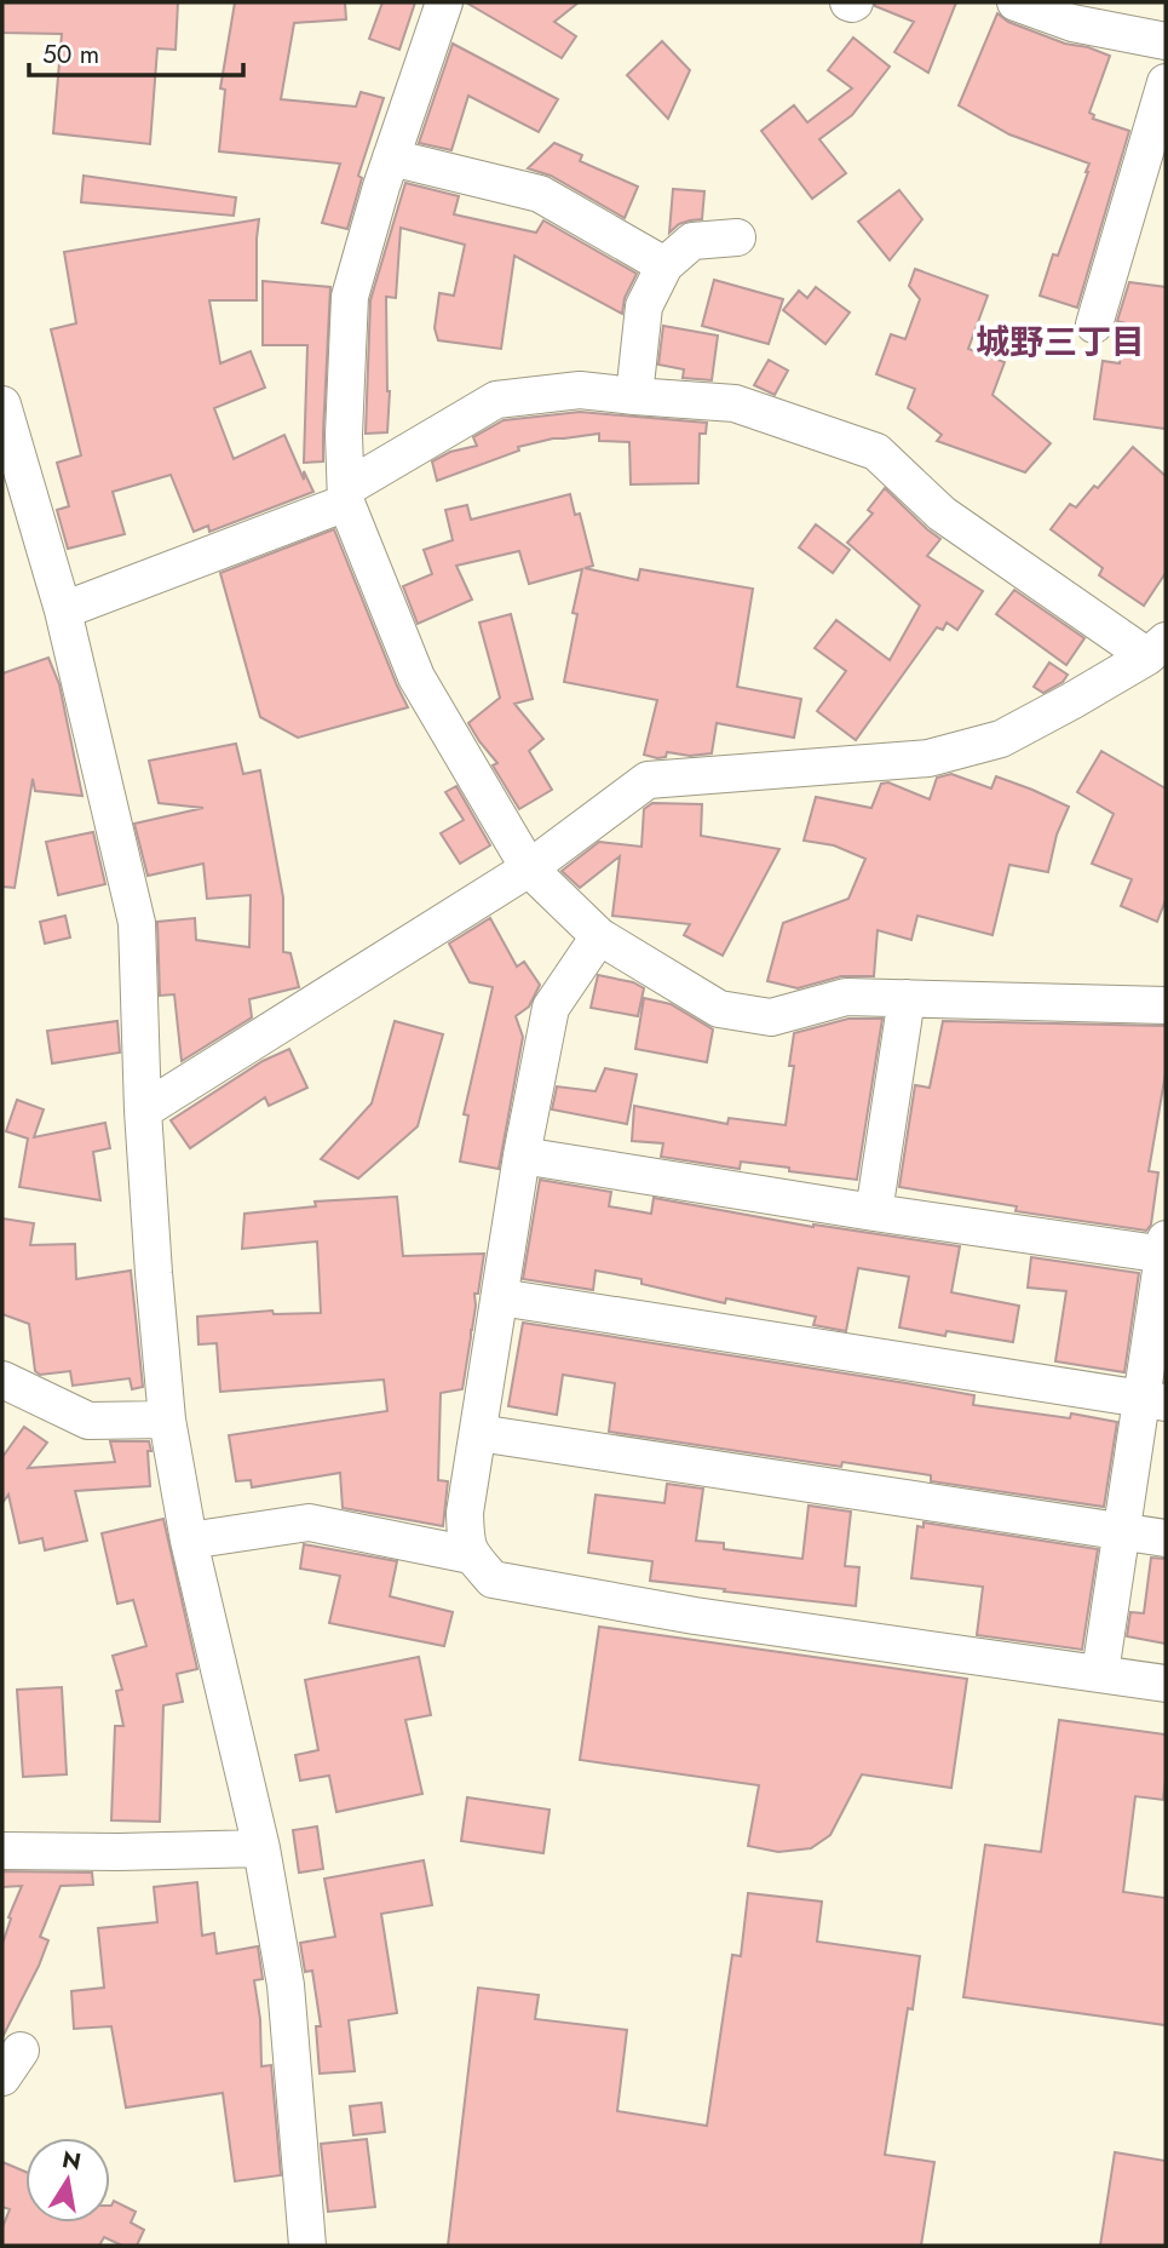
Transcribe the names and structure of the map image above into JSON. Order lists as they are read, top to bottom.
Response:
{
  "districts": ["城野三丁目"],
  "scale_bar": "50 m",
  "north": "top"
}
